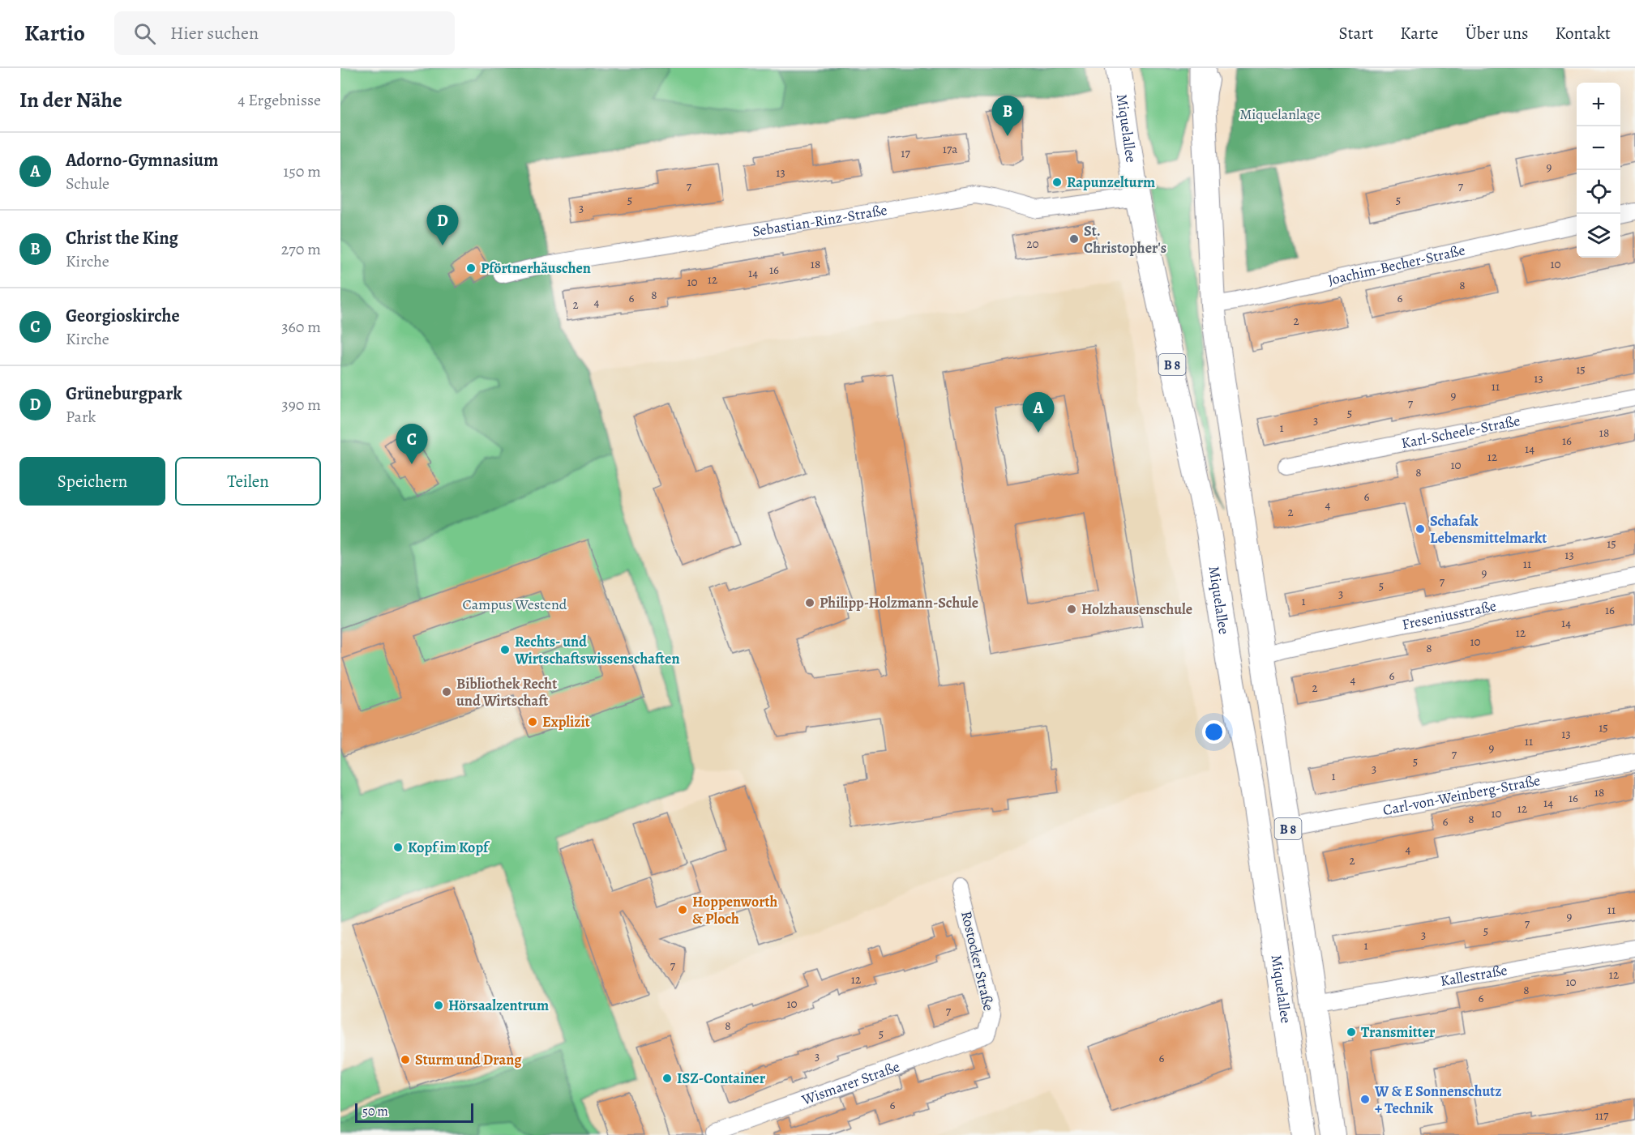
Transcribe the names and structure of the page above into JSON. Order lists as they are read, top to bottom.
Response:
{
  "streets": {
    "main road": ["Miquelallee", "B 8"],
    "street": [
      "Sebastian-Rinz-Straße",
      "Joachim-Becher-Straße",
      "Karl-Scheele-Straße",
      "Freseniusstraße",
      "Carl-von-Weinberg-Straße",
      "Rostocker Straße",
      "Kallestraße",
      "Wismarer Straße"
    ]
  },
  "crossings": [
    ["Miquelallee", "Sebastian-Rinz-Straße"],
    ["Miquelallee", "Joachim-Becher-Straße"],
    ["Miquelallee", "B 8"],
    ["Miquelallee", "Freseniusstraße"],
    ["Miquelallee", "Carl-von-Weinberg-Straße"],
    ["Miquelallee", "Kallestraße"],
    ["Joachim-Becher-Straße", "B 8"],
    ["Rostocker Straße", "Wismarer Straße"]
  ],
  "parks": ["Miquelanlage", "Campus Westend"],
  "places": [
    "Rapunzelturm",
    "St. Christopher's",
    "Pförtnerhäuschen",
    "Schafak Lebensmittelmarkt",
    "Philipp-Holzmann-Schule",
    "Holzhausenschule",
    "Rechts- und Wirtschaftswissenschaften",
    "Bibliothek Recht und Wirtschaft",
    "Explizit",
    "Kopf im Kopf",
    "Hoppenworth & Ploch",
    "Hörsaalzentrum",
    "Transmitter",
    "Sturm und Drang",
    "ISZ-Container",
    "W & E Sonnenschutz + Technik"
  ],
  "house_numbers": [
    "17a",
    "17",
    "9",
    "13",
    "7",
    "7",
    "5",
    "5",
    "3",
    "20",
    "18",
    "10",
    "16",
    "14",
    "12",
    "10",
    "8",
    "8",
    "6",
    "6",
    "4",
    "2",
    "2",
    "15",
    "13",
    "11",
    "9",
    "7",
    "5",
    "3",
    "1",
    "18",
    "16",
    "14",
    "12",
    "10",
    "8",
    "6",
    "4",
    "2",
    "15",
    "13",
    "11",
    "9",
    "7",
    "5",
    "3",
    "1",
    "16",
    "14",
    "12",
    "10",
    "8",
    "6",
    "4",
    "2",
    "15",
    "13",
    "11",
    "9",
    "7",
    "5",
    "3",
    "1",
    "18",
    "16",
    "14",
    "12",
    "10",
    "8",
    "6",
    "4",
    "2",
    "11",
    "9",
    "7",
    "5",
    "3",
    "1",
    "7",
    "12",
    "12",
    "10",
    "8",
    "6",
    "10",
    "7",
    "8",
    "5",
    "3",
    "6",
    "6",
    "117"
  ],
  "scale_bar": "50 m",
  "page": {
    "header": "Kartio",
    "search": "Hier suchen",
    "nav": [
      "Start",
      "Karte",
      "Über uns",
      "Kontakt"
    ],
    "heading": ["In der Nähe", "4 Ergebnisse"],
    "map_buttons": ["+", "−"],
    "pins": [
      "B",
      "D",
      "A",
      "C"
    ],
    "list": [
      {
        "mark": "A",
        "name": "Adorno-Gymnasium",
        "note": "Schule",
        "value": "150 m"
      },
      {
        "mark": "B",
        "name": "Christ the King",
        "note": "Kirche",
        "value": "270 m"
      },
      {
        "mark": "C",
        "name": "Georgioskirche",
        "note": "Kirche",
        "value": "360 m"
      },
      {
        "mark": "D",
        "name": "Grüneburgpark",
        "note": "Park",
        "value": "390 m"
      }
    ],
    "buttons": ["Speichern", "Teilen"],
    "scale": "50 m"
  }
}
